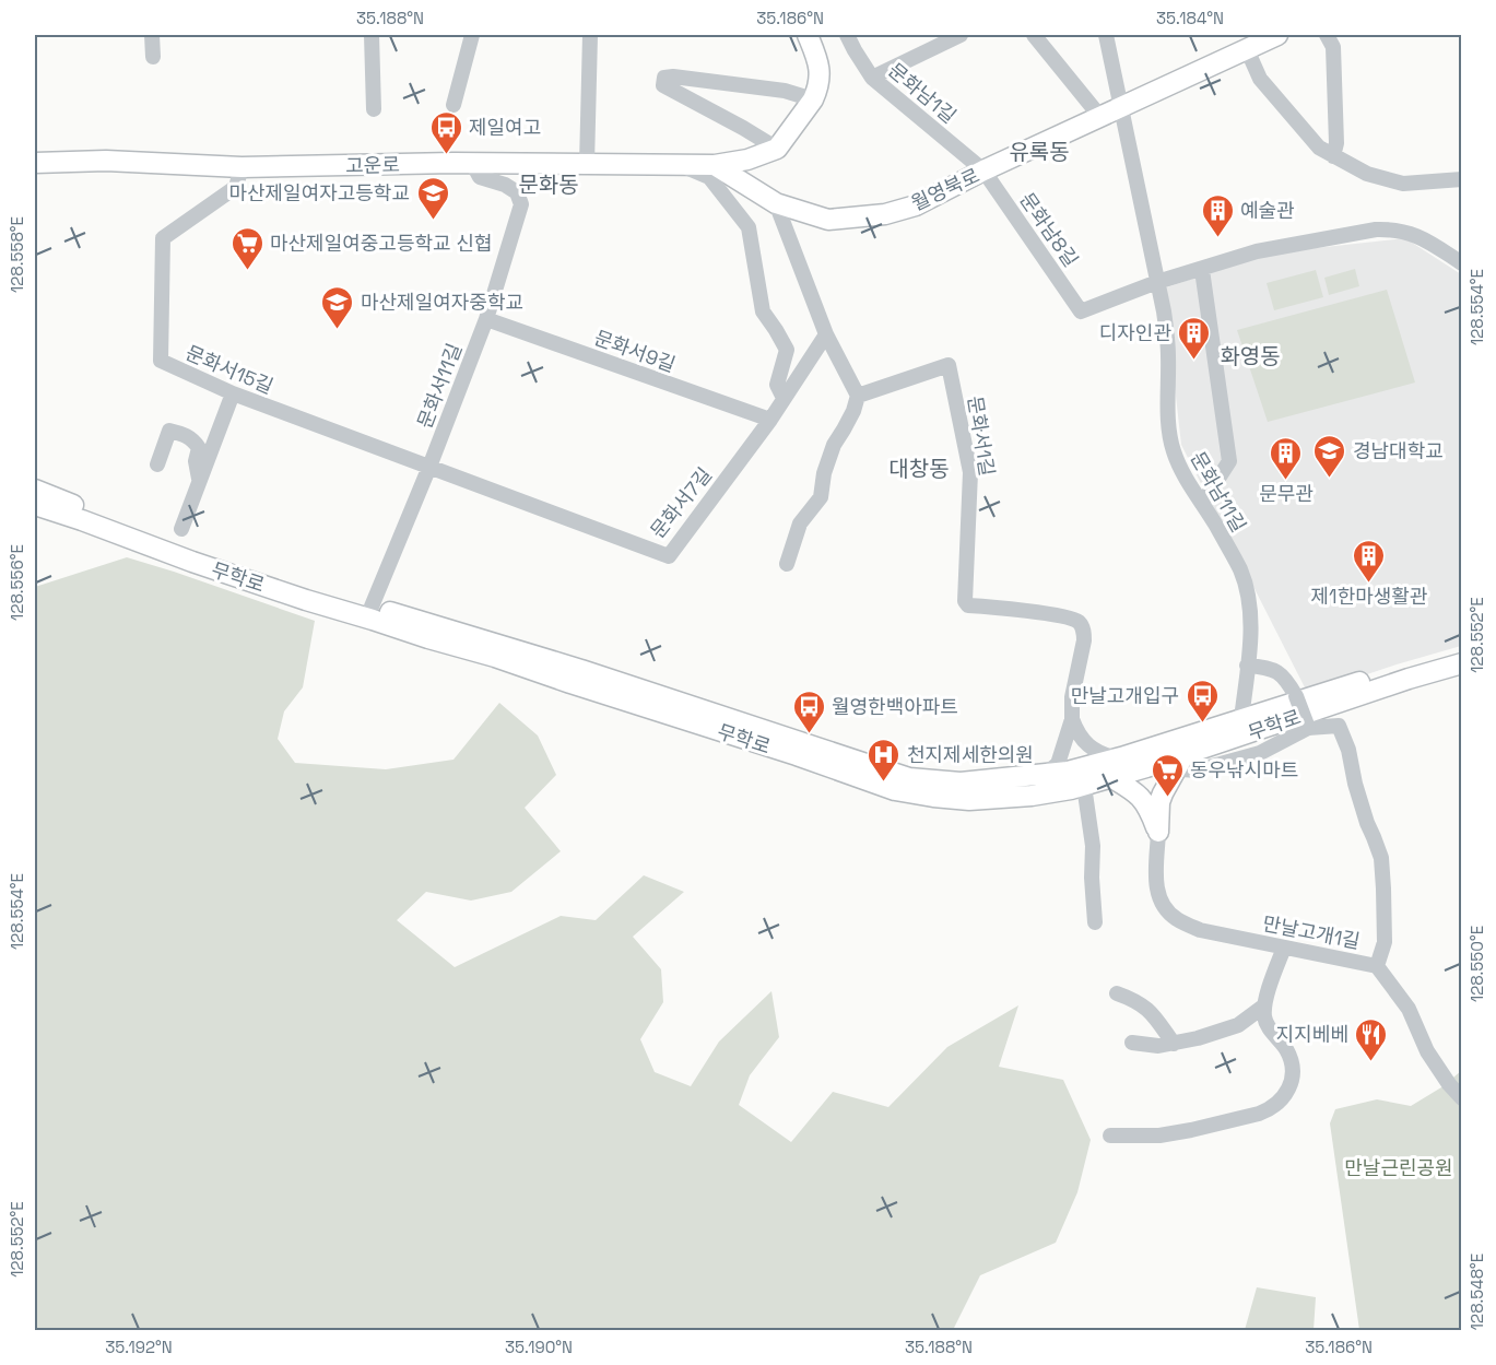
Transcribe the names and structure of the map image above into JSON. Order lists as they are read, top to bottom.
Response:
{
  "streets": {
    "main road": ["고운로", "월영북로", "무학로"],
    "street": [
      "문화남1길",
      "문화남8길",
      "문화서9길",
      "문화서15길",
      "문화서11길",
      "문화서1길",
      "문화남11길",
      "문화서7길",
      "만날고개1길"
    ]
  },
  "crossings": [
    ["문화남1길", "월영북로"],
    ["문화남1길", "문화남8길"],
    ["고운로", "월영북로"],
    ["고운로", "문화서15길"],
    ["고운로", "문화서11길"],
    ["월영북로", "문화남8길"],
    ["월영북로", "문화남11길"],
    ["문화남8길", "문화남11길"],
    ["문화서9길", "문화서11길"],
    ["문화서9길", "문화서7길"],
    ["문화서15길", "문화서11길"],
    ["문화서15길", "문화서7길"],
    ["문화서11길", "문화서7길"],
    ["문화서11길", "무학로"],
    ["문화서1길", "무학로"],
    ["문화남11길", "무학로"]
  ],
  "districts": [
    "유록동",
    "문화동",
    "화영동",
    "대창동"
  ],
  "parks": ["만날근린공원"],
  "places": {
    "bus stop": ["제일여고", "만날고개입구", "월영한백아파트"],
    "school or university": ["마산제일여자고등학교", "마산제일여자중학교", "경남대학교"],
    "building": [
      "예술관",
      "디자인관",
      "문무관",
      "제1한마생활관"
    ],
    "supermarket": ["마산제일여중고등학교 신협", "동우낚시마트"],
    "hospital": ["천지제세한의원"],
    "restaurant": ["지지베베"]
  },
  "coordinates": [
    "35.188°N",
    "35.186°N",
    "35.184°N",
    "128.558°E",
    "128.554°E",
    "128.556°E",
    "128.552°E",
    "128.550°E",
    "128.548°E",
    "35.192°N",
    "35.190°N"
  ]
}
